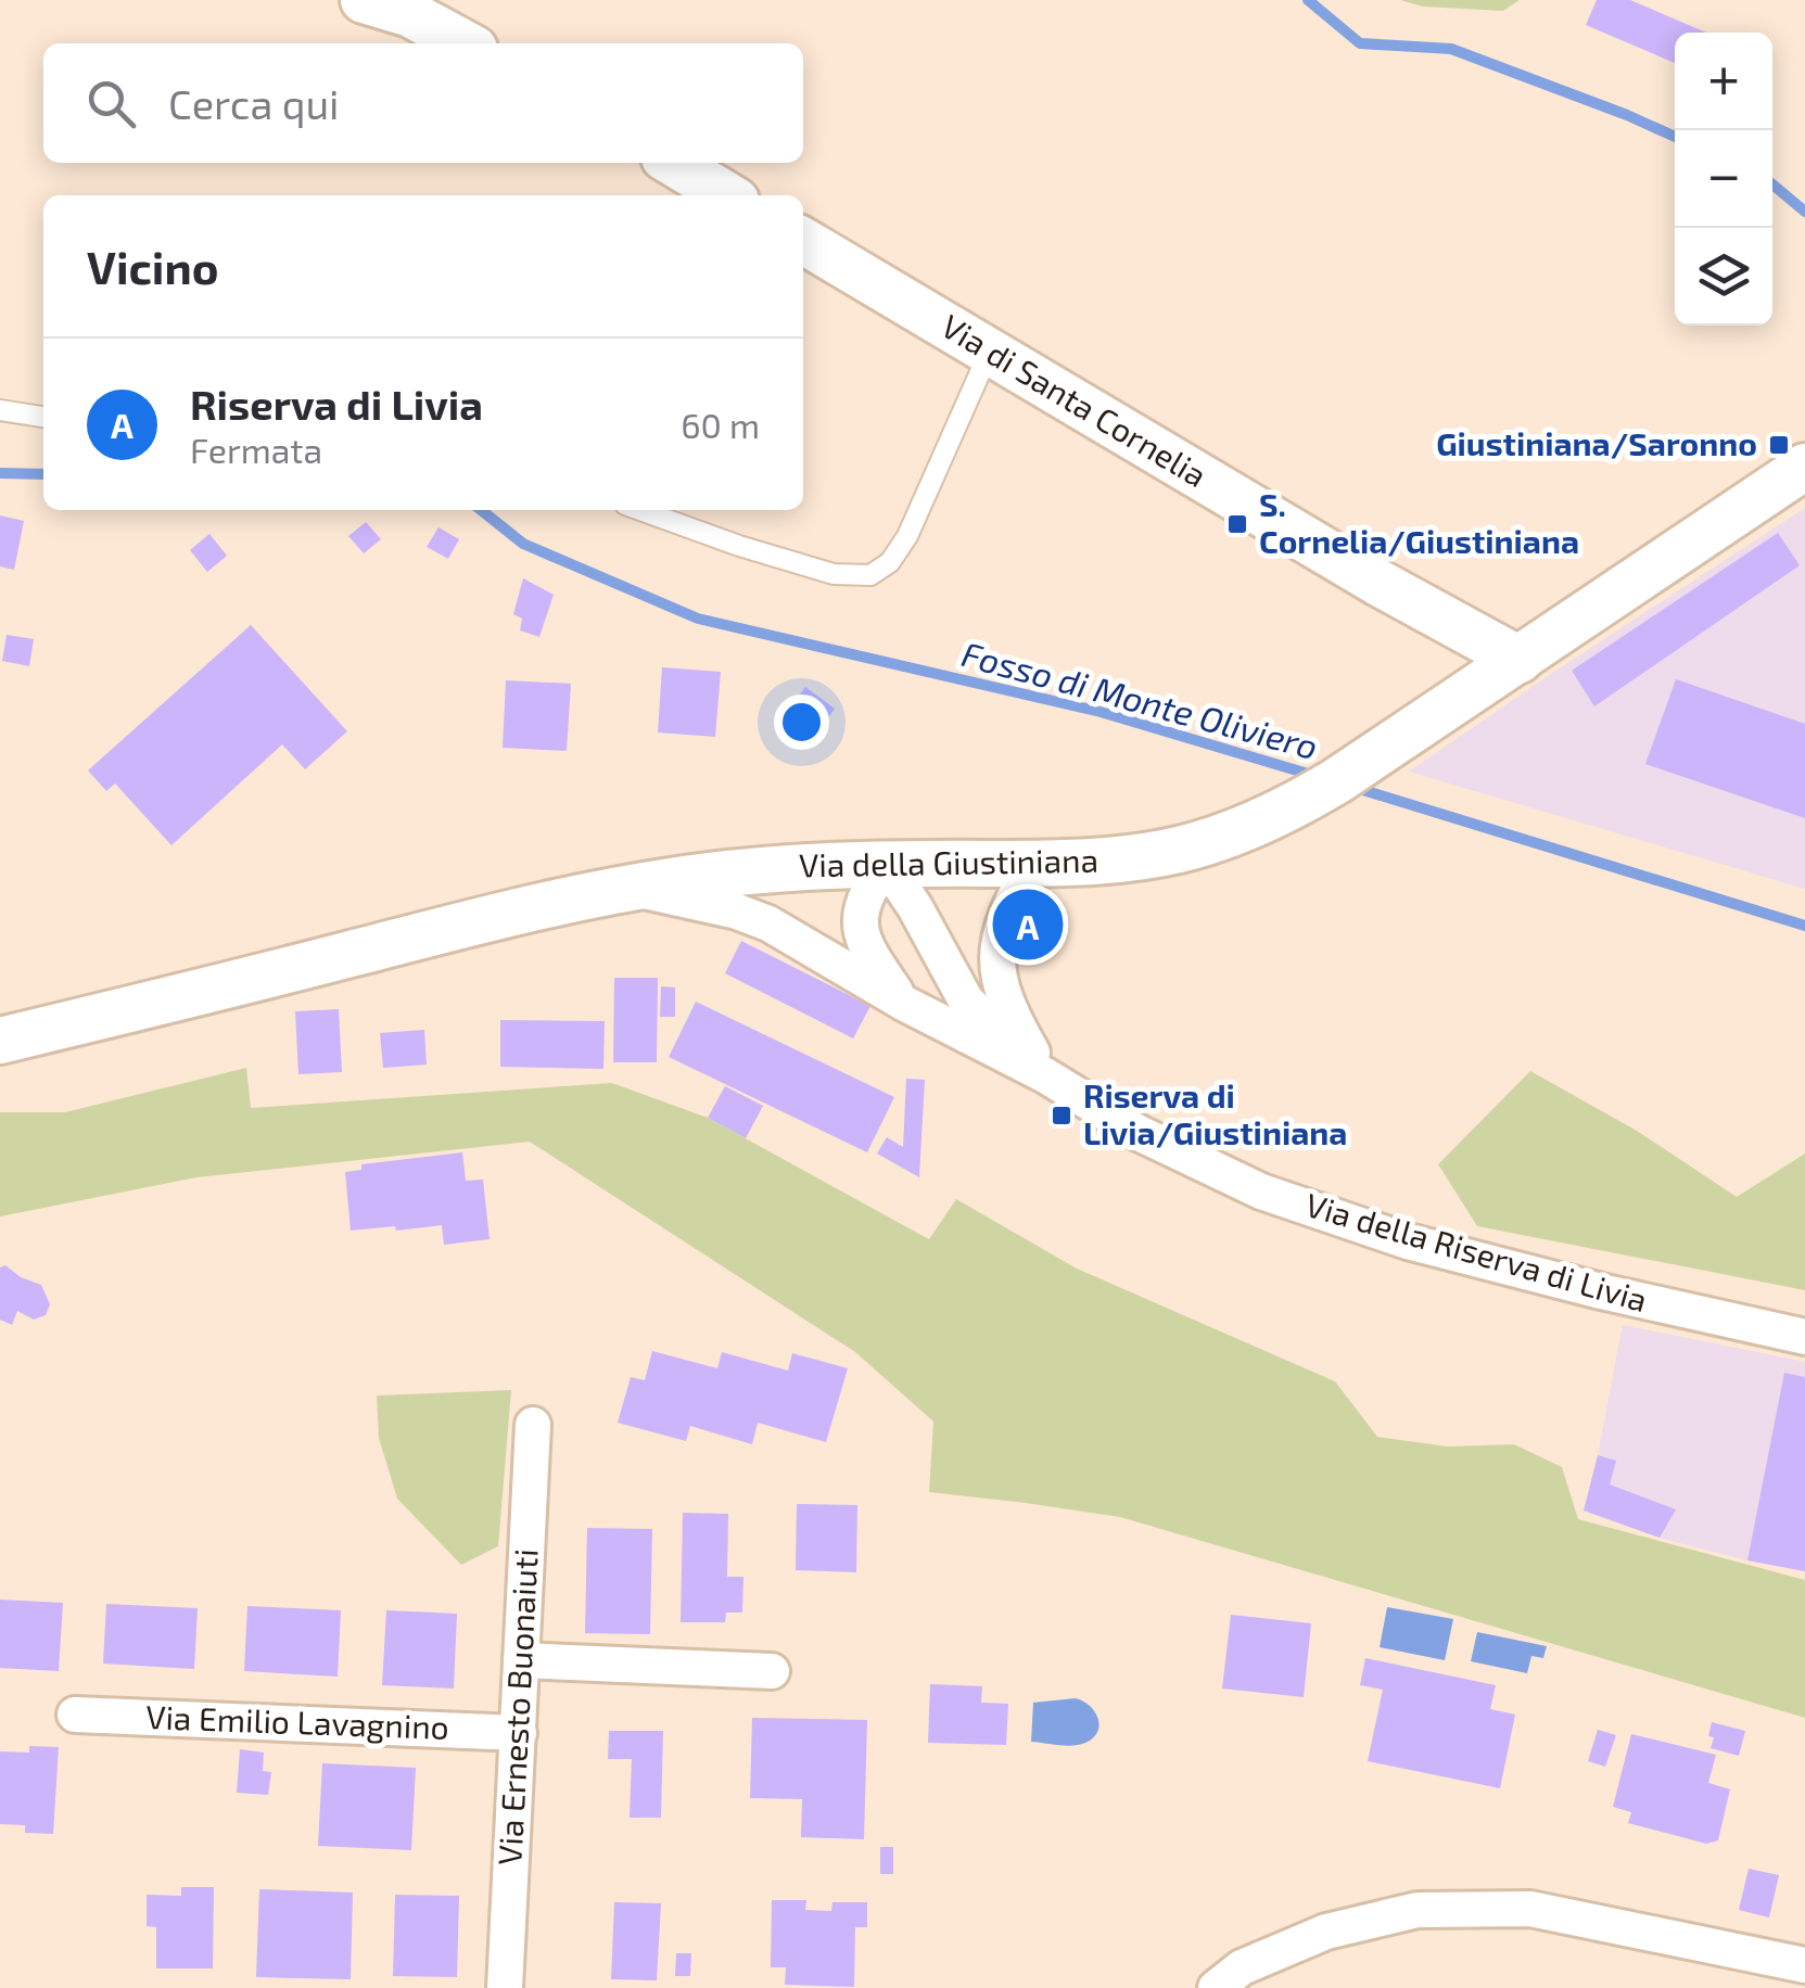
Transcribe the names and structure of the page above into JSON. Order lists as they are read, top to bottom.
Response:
{
  "streets": {
    "street": [
      "Via di Santa Cornelia",
      "Via della Giustiniana",
      "Via della Riserva di Livia",
      "Via Ernesto Buonaiuti",
      "Via Emilio Lavagnino"
    ]
  },
  "crossings": [
    ["Via di Santa Cornelia", "Via della Giustiniana"],
    ["Via della Giustiniana", "Via della Riserva di Livia"],
    ["Via Ernesto Buonaiuti", "Via Emilio Lavagnino"]
  ],
  "water": ["Fosso di Monte Oliviero"],
  "places": {
    "transit": ["Giustiniana/Saronno", "S. Cornelia/Giustiniana", "Riserva di Livia/Giustiniana"]
  },
  "page": {
    "map_buttons": ["+", "−"],
    "search": "Cerca qui",
    "heading": "Vicino",
    "list": [
      {
        "mark": "A",
        "name": "Riserva di Livia",
        "note": "Fermata",
        "value": "60 m"
      }
    ],
    "pins": "A"
  }
}
